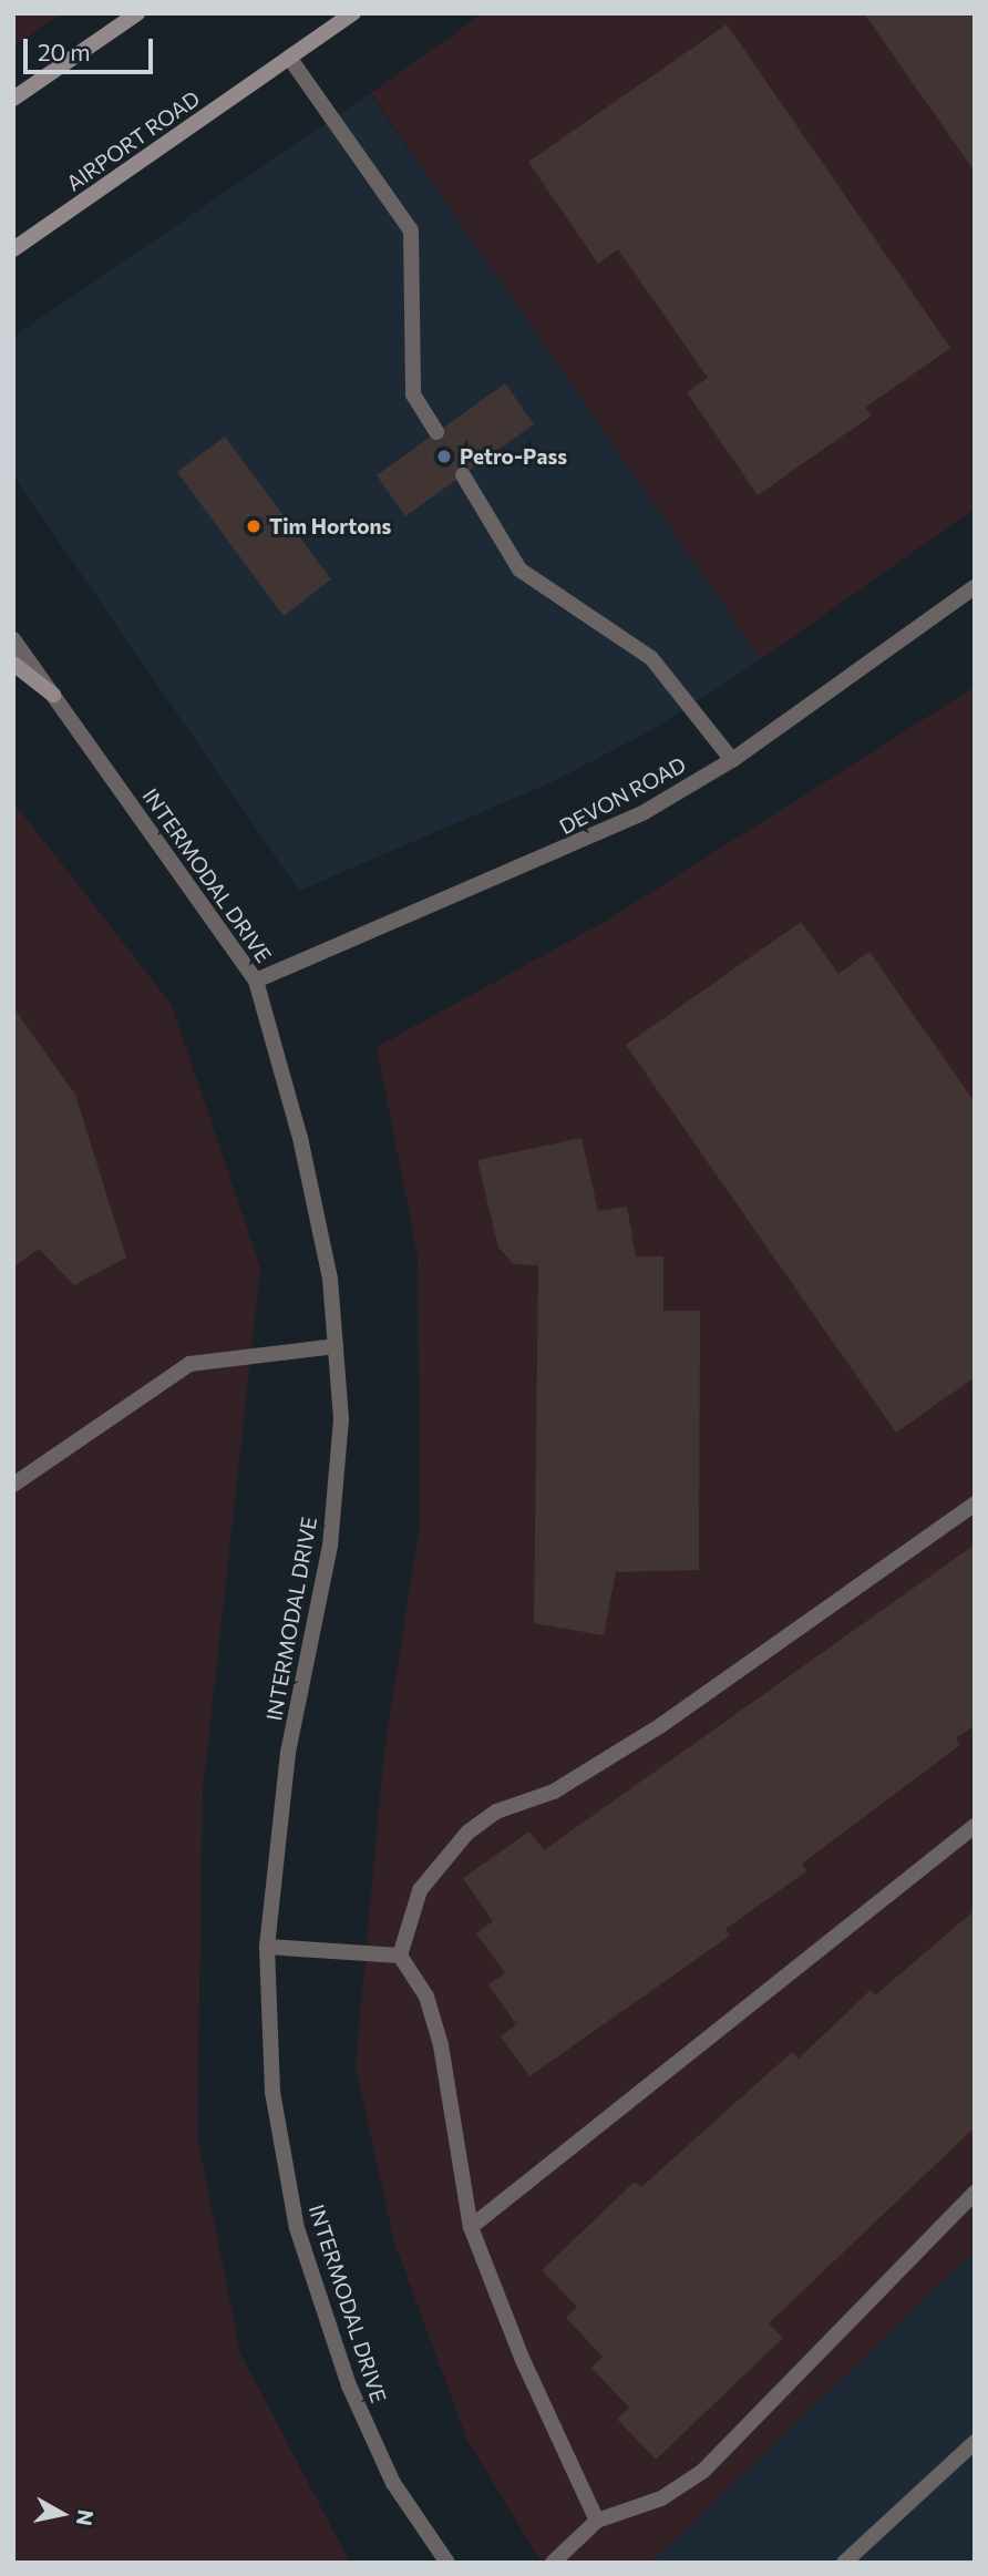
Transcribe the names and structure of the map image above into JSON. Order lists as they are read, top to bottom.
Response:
{
  "streets": {
    "main road": ["AIRPORT ROAD"],
    "street": ["DEVON ROAD", "INTERMODAL DRIVE"]
  },
  "crossings": [
    ["DEVON ROAD", "INTERMODAL DRIVE"]
  ],
  "places": ["Petro-Pass", "Tim Hortons"],
  "scale_bar": "20 m",
  "north": "right"
}
